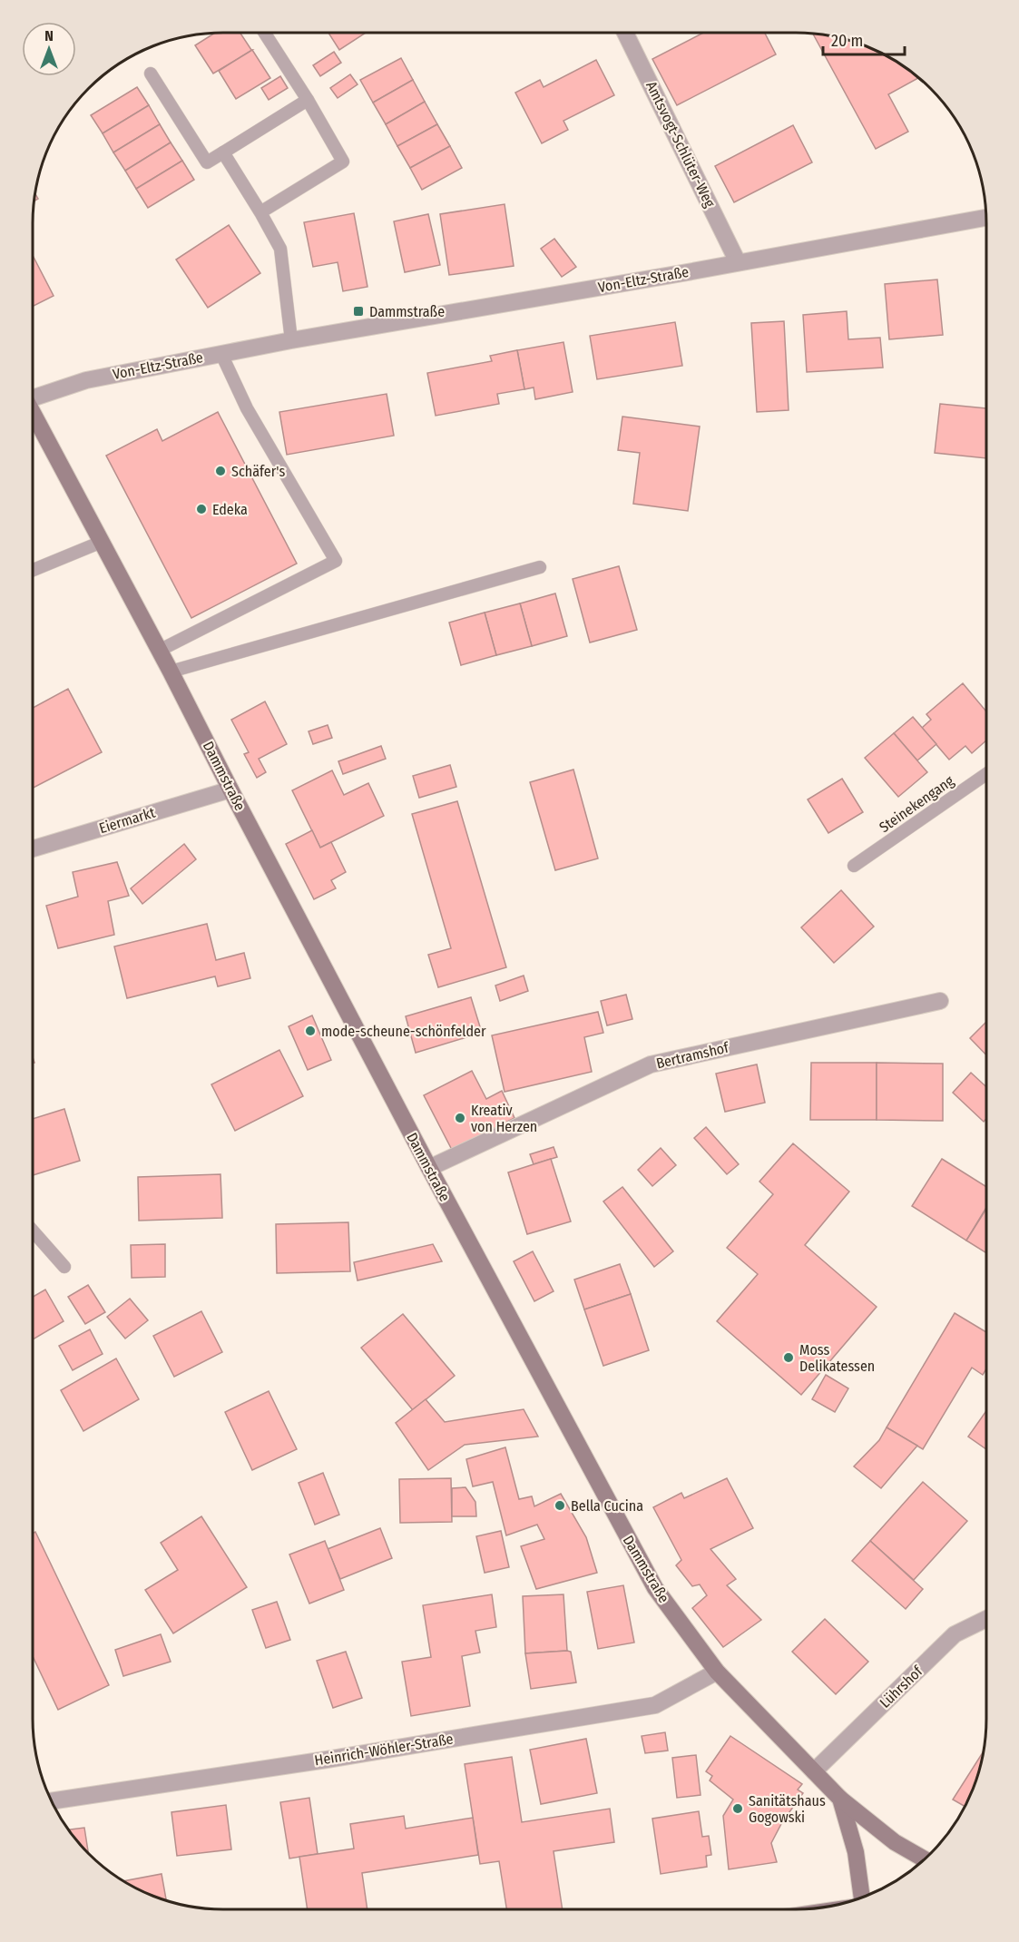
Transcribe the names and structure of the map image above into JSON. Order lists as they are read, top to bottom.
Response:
{
  "streets": {
    "main road": ["Dammstraße"],
    "street": [
      "Amtsvogt-Schlüter-Weg",
      "Von-Eltz-Straße",
      "Eiermarkt",
      "Bertramshof",
      "Lührshof",
      "Heinrich-Wöhler-Straße"
    ],
    "lane": ["Steinekengang"]
  },
  "crossings": [
    ["Amtsvogt-Schlüter-Weg", "Von-Eltz-Straße"],
    ["Dammstraße", "Eiermarkt"],
    ["Dammstraße", "Bertramshof"],
    ["Dammstraße", "Lührshof"],
    ["Dammstraße", "Heinrich-Wöhler-Straße"]
  ],
  "places": {
    "transit": ["Dammstraße"],
    "other": [
      "Schäfer's",
      "Edeka",
      "mode-scheune-schönfelder",
      "Kreativ von Herzen",
      "Moss Delikatessen",
      "Bella Cucina",
      "Sanitätshaus Gogowski"
    ]
  },
  "scale_bar": "20 m",
  "north": "top"
}
